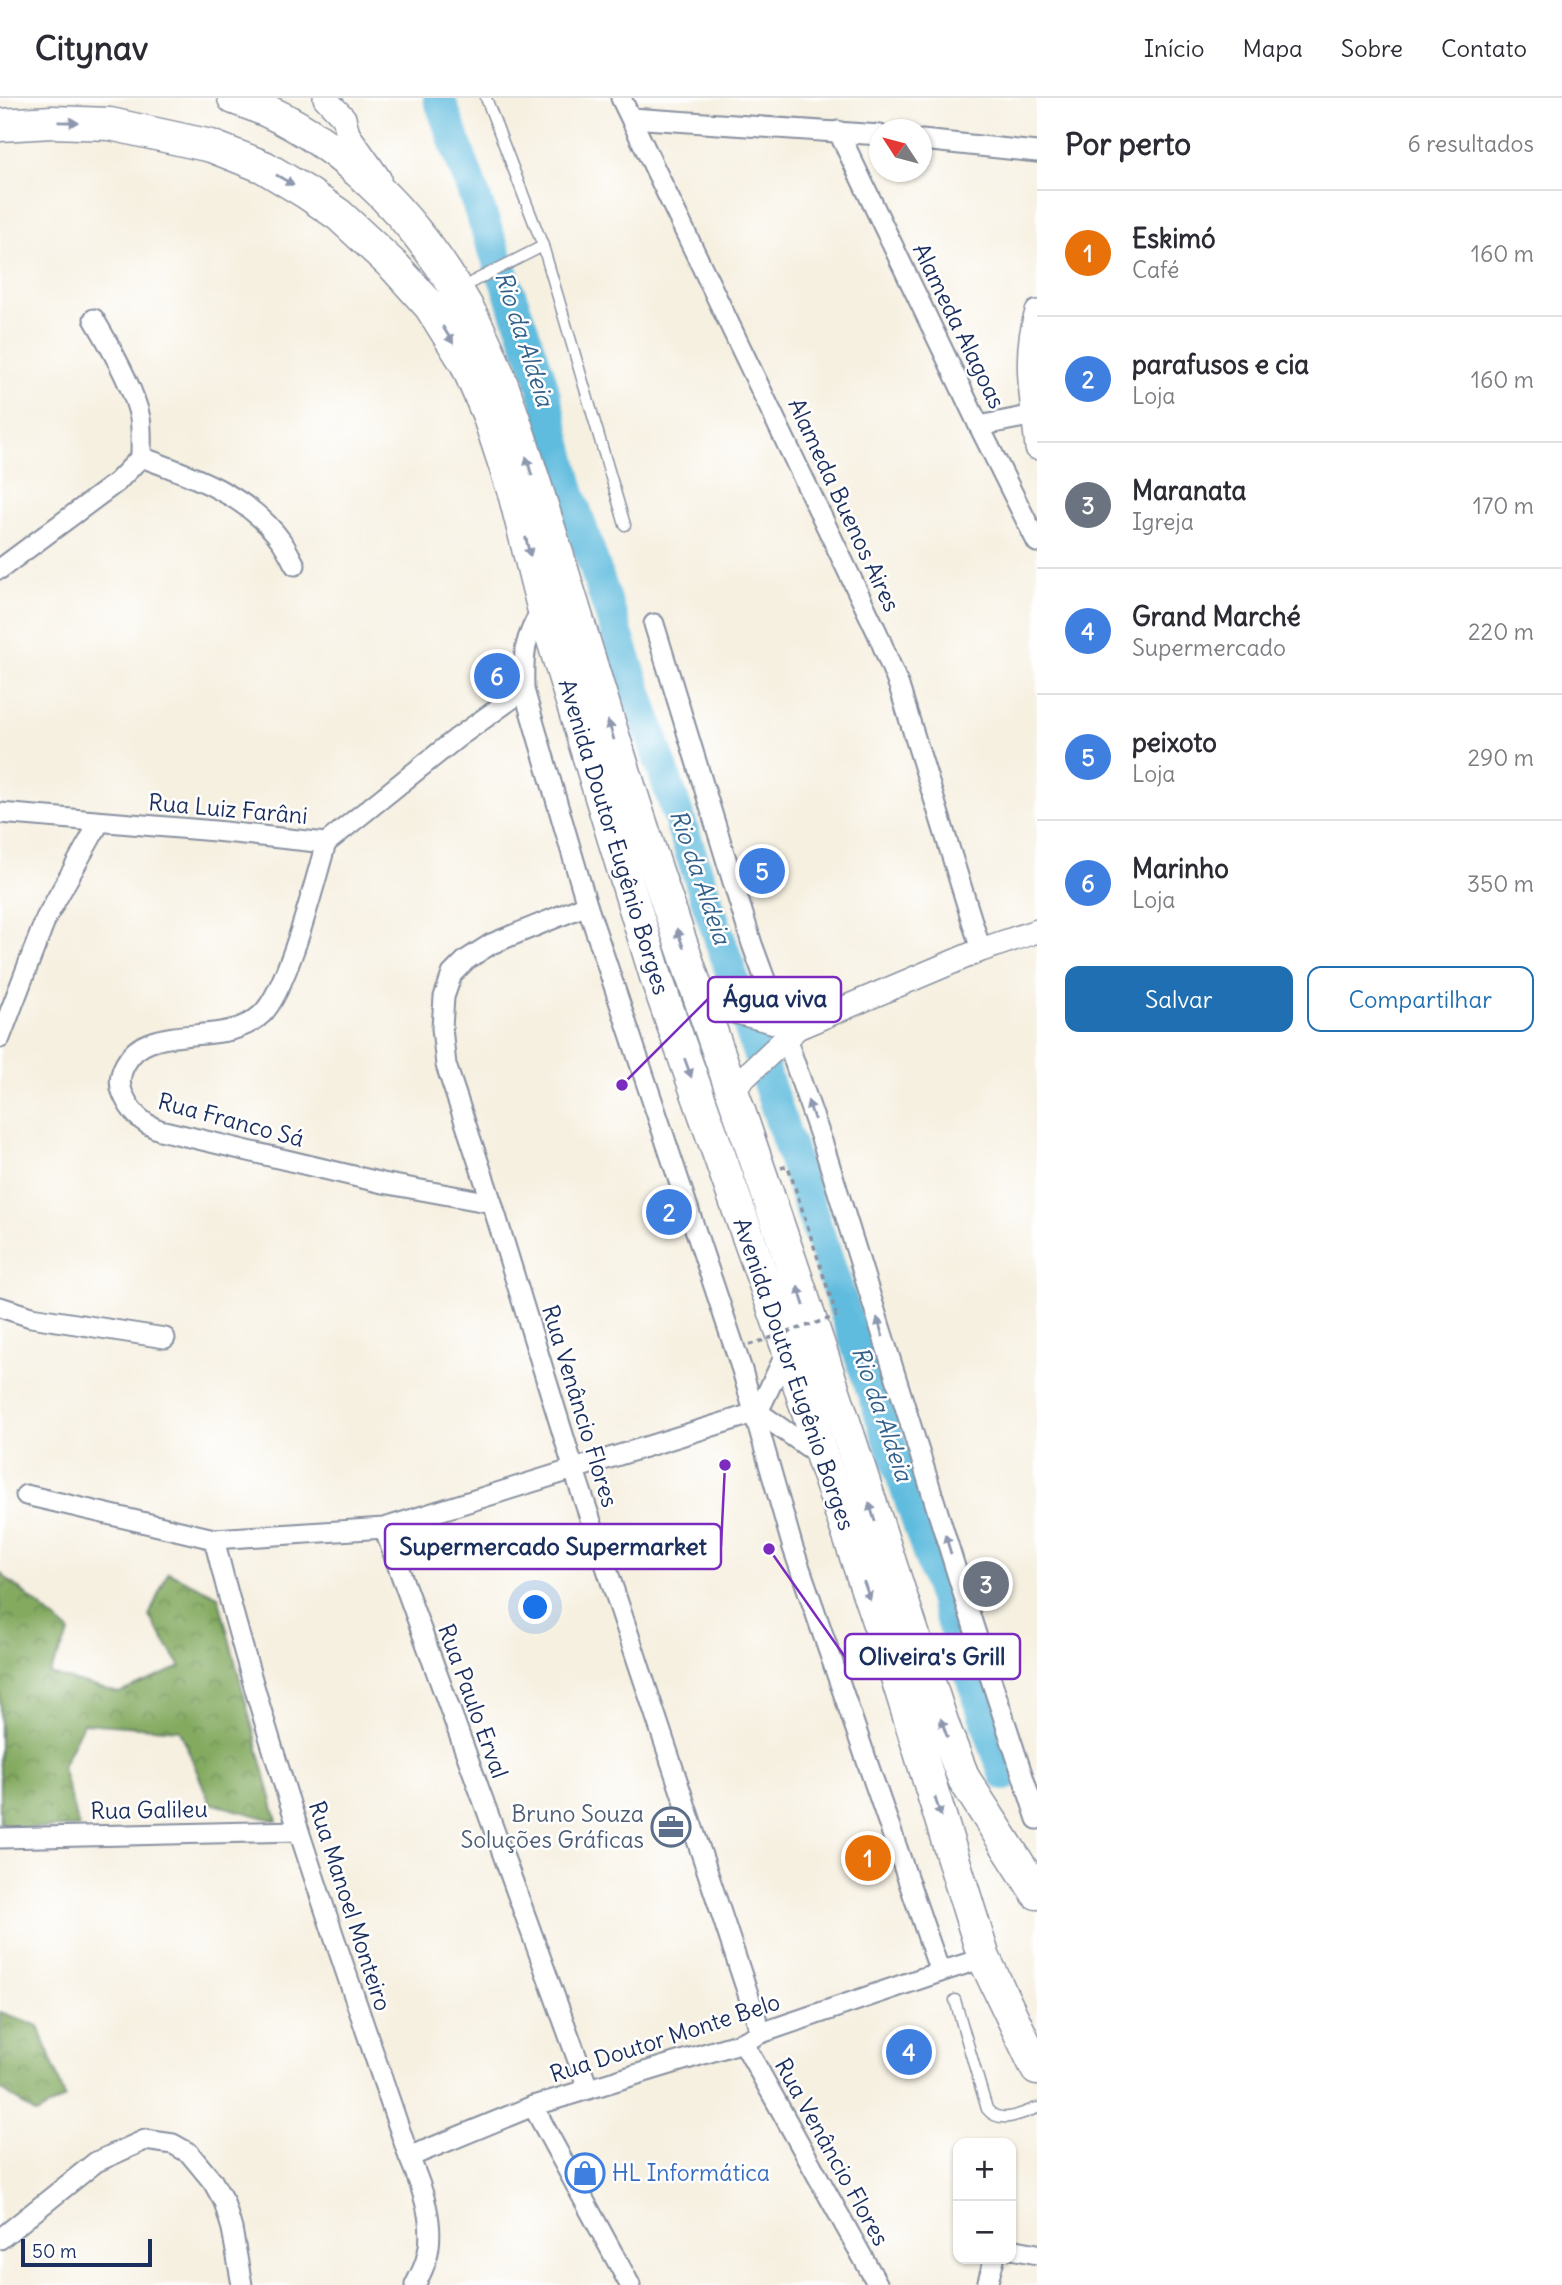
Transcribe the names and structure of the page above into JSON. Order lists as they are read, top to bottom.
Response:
{
  "streets": {
    "highway": ["Avenida Doutor Eugênio Borges"],
    "street": [
      "Alameda Alagoas",
      "Alameda Buenos Aires",
      "Rua Luiz Farâni",
      "Rua Franco Sá",
      "Rua Venâncio Flores",
      "Rua Paulo Erval",
      "Rua Galileu",
      "Rua Manoel Monteiro",
      "Rua Doutor Monte Belo"
    ]
  },
  "crossings": [
    ["Rua Luiz Farâni", "Rua Franco Sá"],
    ["Avenida Doutor Eugênio Borges", "Rua Doutor Monte Belo"],
    ["Rua Franco Sá", "Rua Venâncio Flores"],
    ["Rua Venâncio Flores", "Rua Doutor Monte Belo"],
    ["Rua Paulo Erval", "Rua Doutor Monte Belo"],
    ["Rua Galileu", "Rua Manoel Monteiro"],
    ["Rua Manoel Monteiro", "Rua Doutor Monte Belo"]
  ],
  "water": ["Rio da Aldeia"],
  "places": {
    "other": ["Água viva", "Supermercado Supermarket", "Oliveira's Grill"],
    "office": ["Bruno Souza Soluções Gráficas"],
    "shop": ["HL Informática"]
  },
  "scale_bar": "50 m",
  "north": "top left",
  "page": {
    "header": "Citynav",
    "nav": [
      "Início",
      "Mapa",
      "Sobre",
      "Contato"
    ],
    "heading": ["Por perto", "6 resultados"],
    "list": [
      {
        "mark": "1",
        "name": "Eskimó",
        "note": "Café",
        "value": "160 m"
      },
      {
        "mark": "2",
        "name": "parafusos e cia",
        "note": "Loja",
        "value": "160 m"
      },
      {
        "mark": "3",
        "name": "Maranata",
        "note": "Igreja",
        "value": "170 m"
      },
      {
        "mark": "4",
        "name": "Grand Marché",
        "note": "Supermercado",
        "value": "220 m"
      },
      {
        "mark": "5",
        "name": "peixoto",
        "note": "Loja",
        "value": "290 m"
      },
      {
        "mark": "6",
        "name": "Marinho",
        "note": "Loja",
        "value": "350 m"
      }
    ],
    "pins": [
      "6",
      "5",
      "2",
      "3",
      "1",
      "4"
    ],
    "buttons": ["Salvar", "Compartilhar"],
    "map_buttons": ["+", "−"],
    "scale": "50 m"
  }
}
